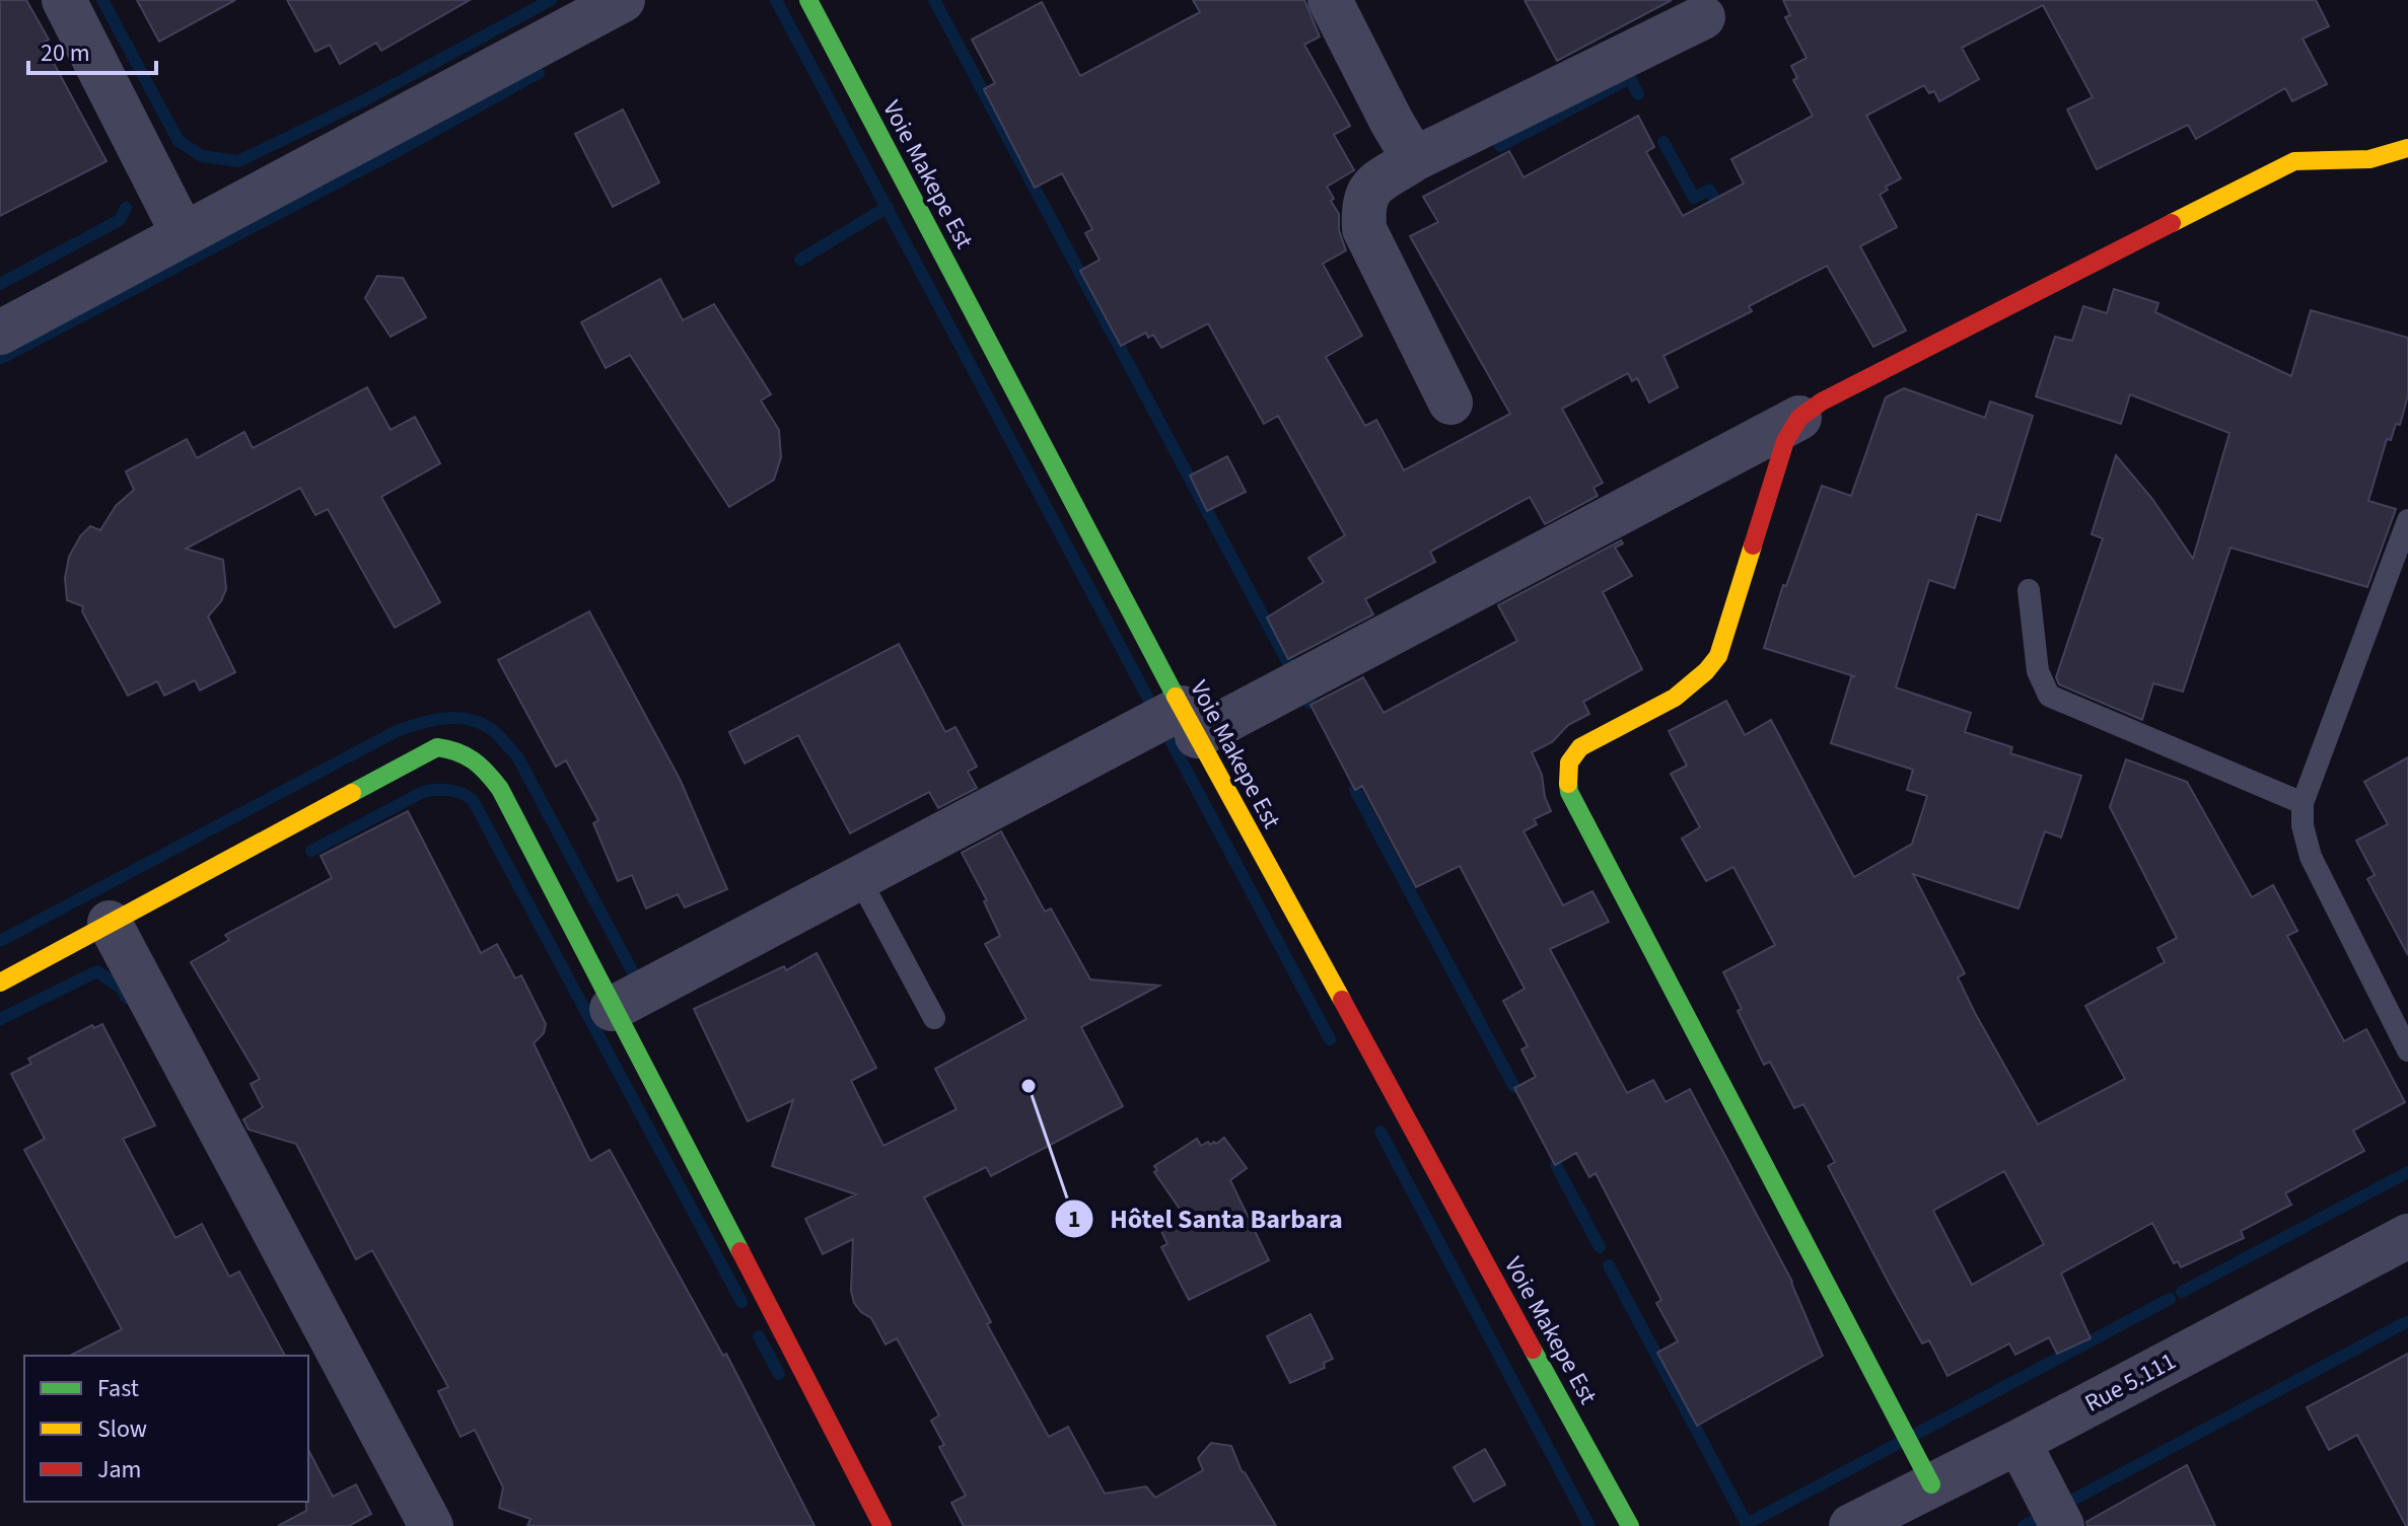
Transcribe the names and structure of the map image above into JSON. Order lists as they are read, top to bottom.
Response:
{
  "streets": {
    "street": ["Voie Makepe Est", "Rue 5.111"]
  },
  "places": ["Hôtel Santa Barbara"],
  "legend": ["Fast", "Slow", "Jam"],
  "scale_bar": "20 m"
}
